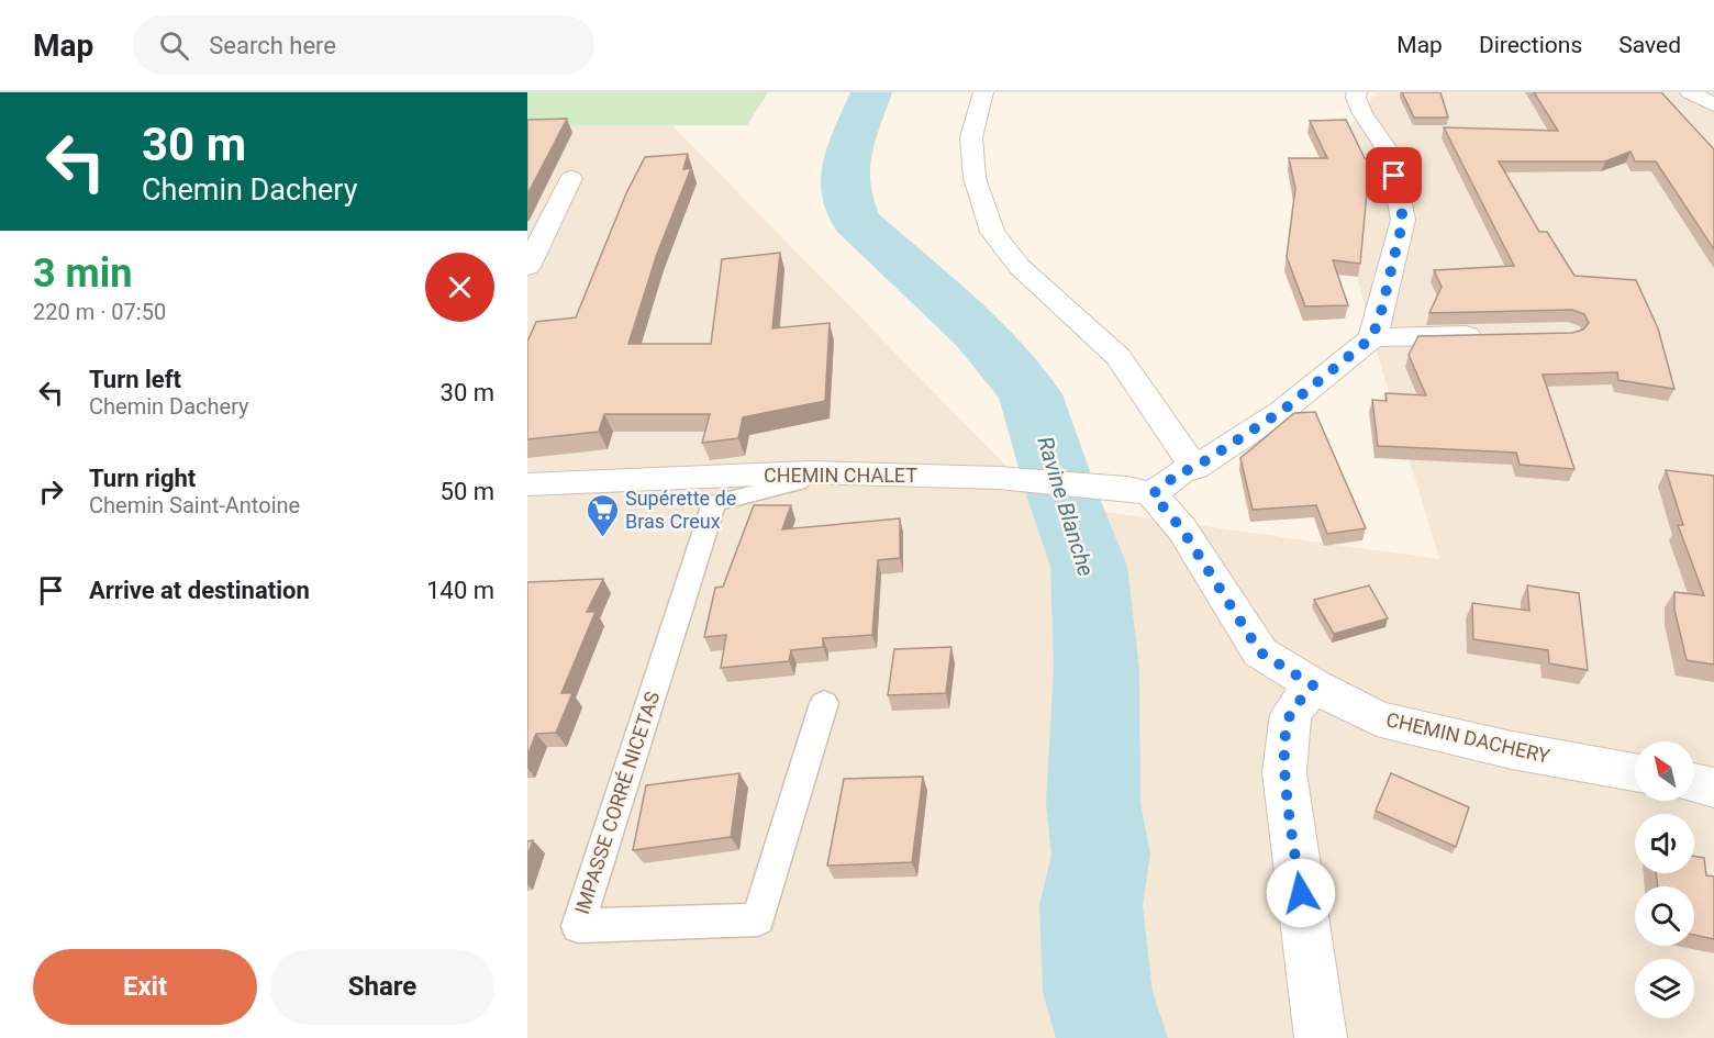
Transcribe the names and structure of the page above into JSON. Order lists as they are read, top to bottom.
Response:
{
  "streets": {
    "street": ["CHEMIN CHALET", "CHEMIN DACHERY"],
    "lane": ["IMPASSE CORRÉ NICETAS"]
  },
  "crossings": [
    ["CHEMIN CHALET", "CHEMIN DACHERY"],
    ["CHEMIN CHALET", "IMPASSE CORRÉ NICETAS"]
  ],
  "water": ["Ravine Blanche"],
  "places": {
    "supermarket": ["Supérette de Bras Creux"]
  },
  "north": "top left",
  "page": {
    "header": "Map",
    "search": "Search here",
    "nav": ["Map", "Directions", "Saved"],
    "turn": ["30 m", "Chemin Dachery"],
    "heading": ["3 min", "220 m · 07:50"],
    "list": [
      {
        "name": "Turn left",
        "note": "Chemin Dachery",
        "value": "30 m"
      },
      {
        "name": "Turn right",
        "note": "Chemin Saint-Antoine",
        "value": "50 m"
      },
      {
        "name": "Arrive at destination",
        "value": "140 m"
      }
    ],
    "buttons": ["Exit", "Share"]
  }
}
